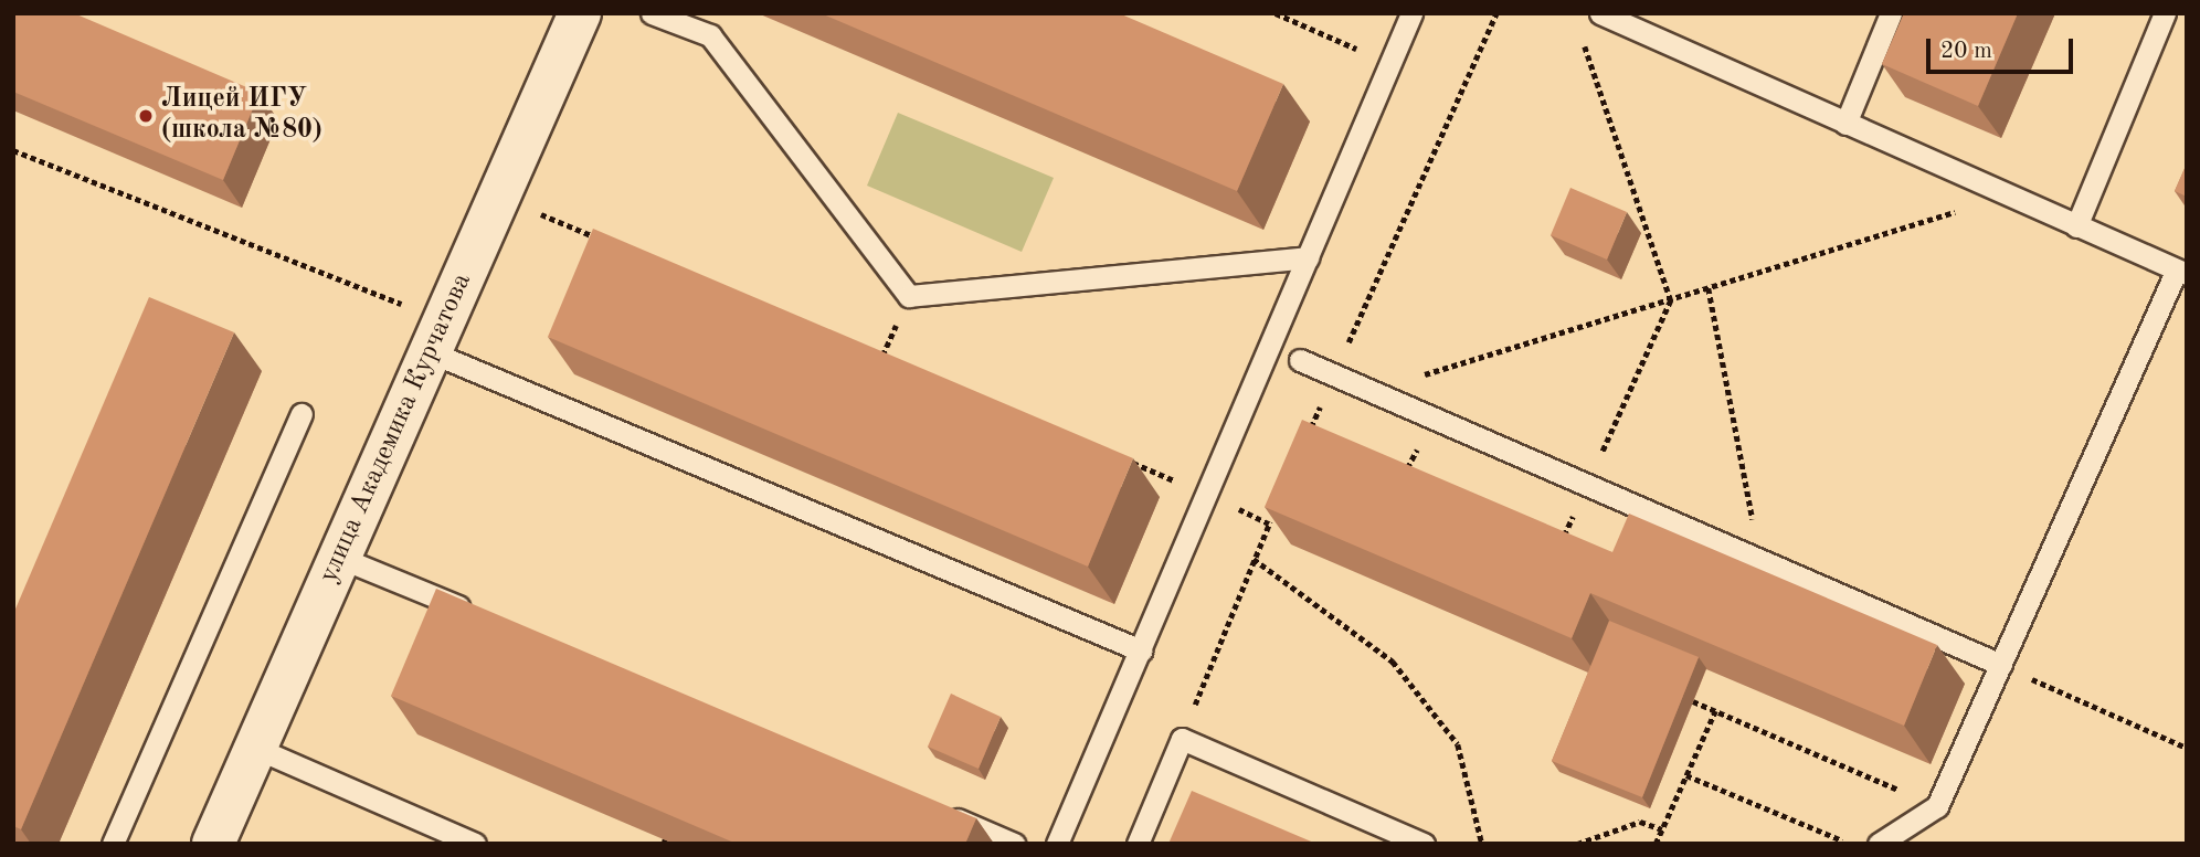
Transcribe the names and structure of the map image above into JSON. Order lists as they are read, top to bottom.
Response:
{
  "streets": {
    "street": ["улица Академика Курчатова"]
  },
  "places": ["Лицей ИГУ (школа №80)"],
  "scale_bar": "20 m"
}
